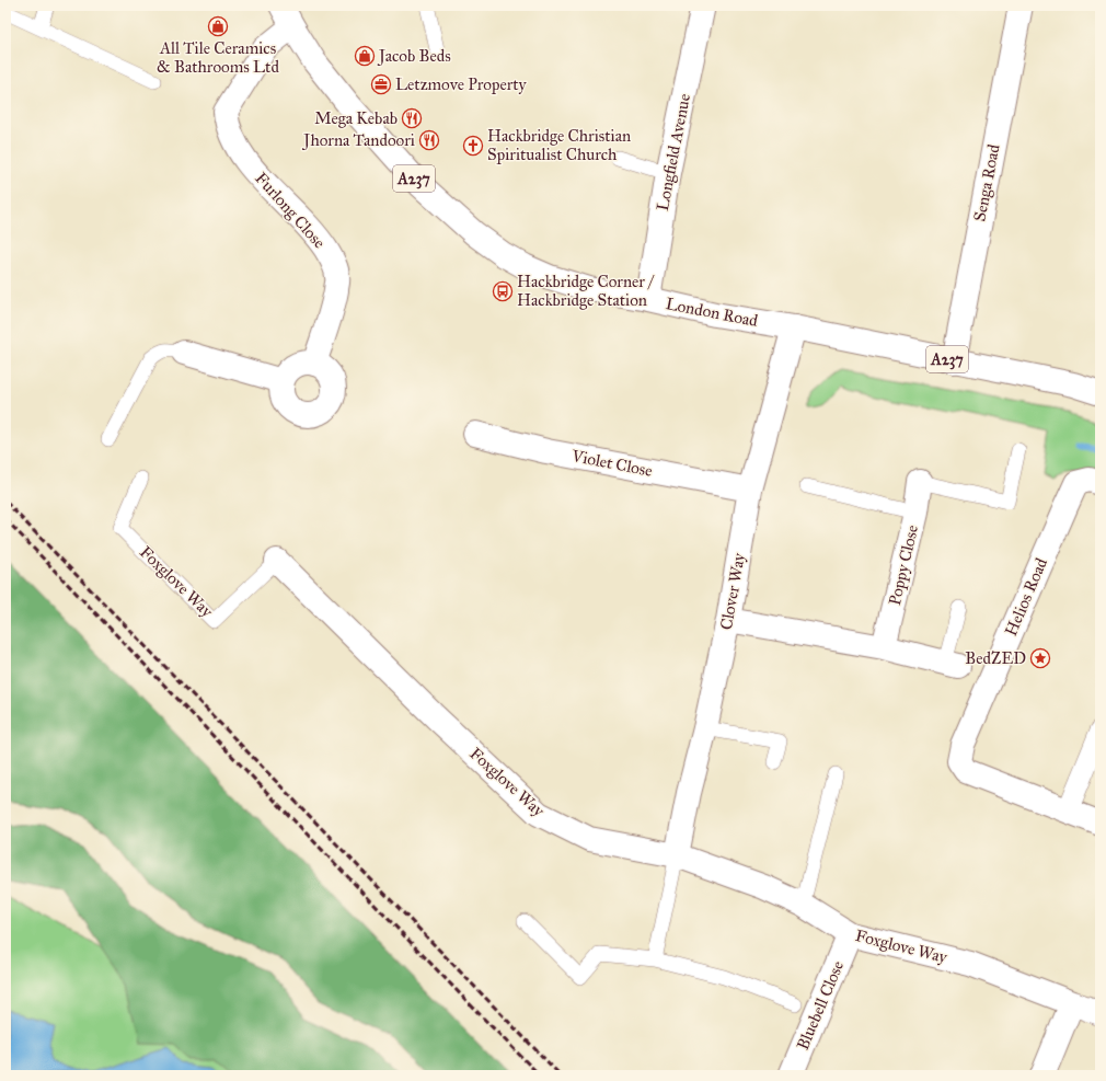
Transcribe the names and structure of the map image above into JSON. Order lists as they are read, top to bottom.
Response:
{
  "streets": {
    "street": [
      "Longfield Avenue",
      "A237",
      "Senga Road",
      "Furlong Close",
      "London Road",
      "Violet Close",
      "Poppy Close",
      "Foxglove Way",
      "Clover Way",
      "Helios Road",
      "Bluebell Close"
    ]
  },
  "crossings": [
    ["Longfield Avenue", "London Road"],
    ["Senga Road", "London Road"],
    ["Furlong Close", "London Road"],
    ["London Road", "Clover Way"],
    ["Violet Close", "Clover Way"],
    ["Foxglove Way", "Clover Way"],
    ["Foxglove Way", "Bluebell Close"]
  ],
  "places": {
    "shop": ["All Tile Ceramics & Bathrooms Ltd", "Jacob Beds"],
    "office": ["Letzmove Property"],
    "restaurant": ["Mega Kebab", "Jhorna Tandoori"],
    "church": ["Hackbridge Christian Spiritualist Church"],
    "bus stop": ["Hackbridge Corner / Hackbridge Station"],
    "place": ["BedZED"]
  }
}
